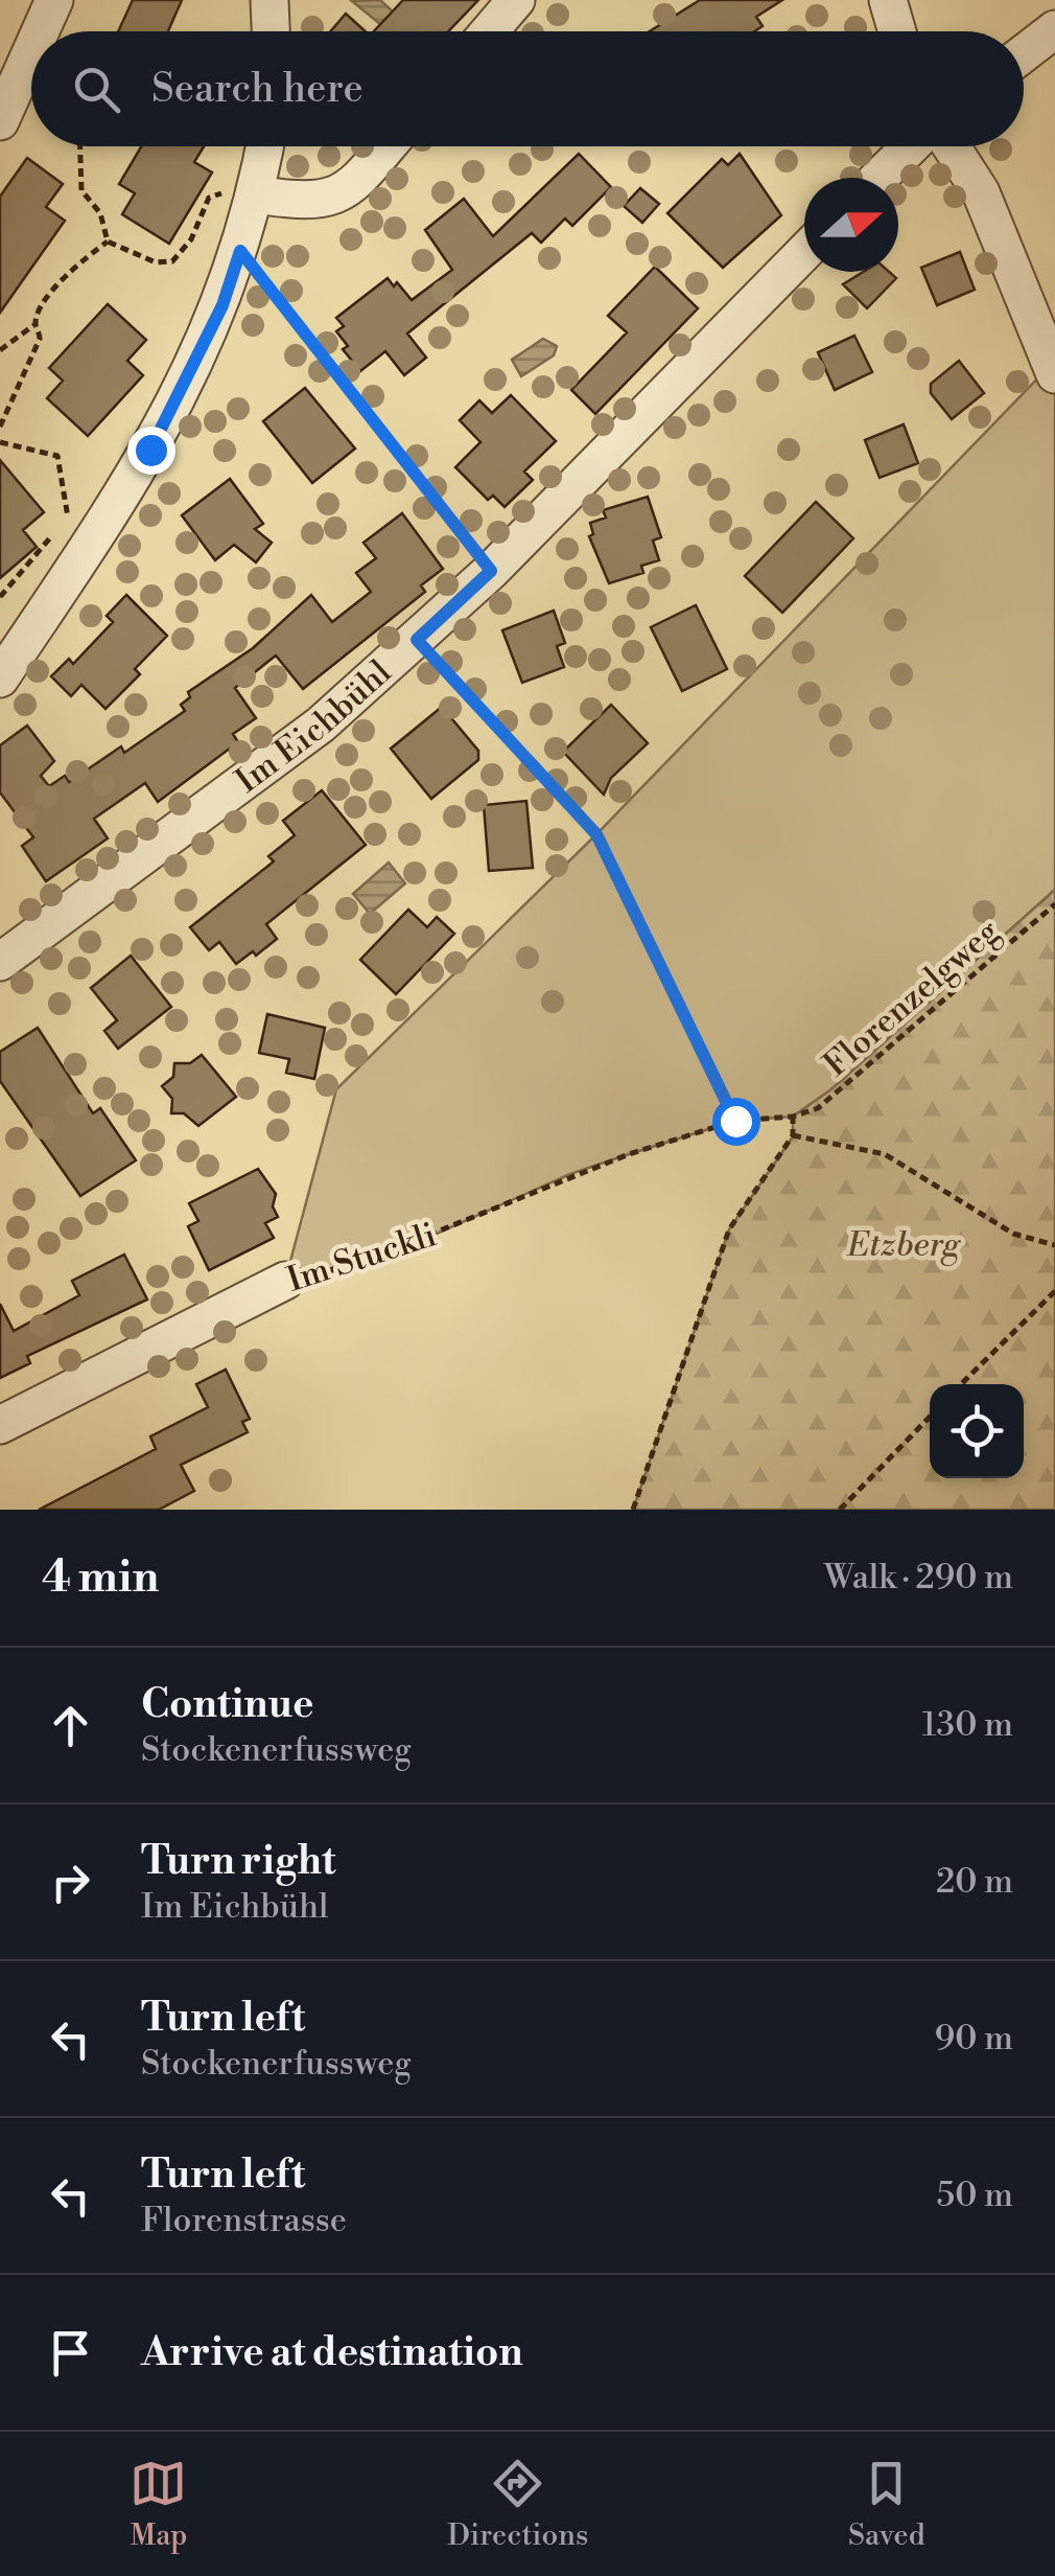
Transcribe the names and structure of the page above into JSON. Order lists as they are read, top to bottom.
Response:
{
  "streets": {
    "street": ["Im Eichbühl", "Im Stuckli"],
    "path": ["Florenzelgweg"]
  },
  "crossings": [
    ["Florenzelgweg", "Im Stuckli"]
  ],
  "parks": ["Etzberg"],
  "north": "right",
  "page": {
    "search": "Search here",
    "heading": ["4 min", "Walk · 290 m"],
    "list": [
      ["Continue", "Stockenerfussweg", "130 m"],
      ["Turn right", "Im Eichbühl", "20 m"],
      ["Turn left", "Stockenerfussweg", "90 m"],
      ["Turn left", "Florenstrasse", "50 m"],
      "Arrive at destination"
    ],
    "nav": ["Map", "Directions", "Saved"]
  }
}
